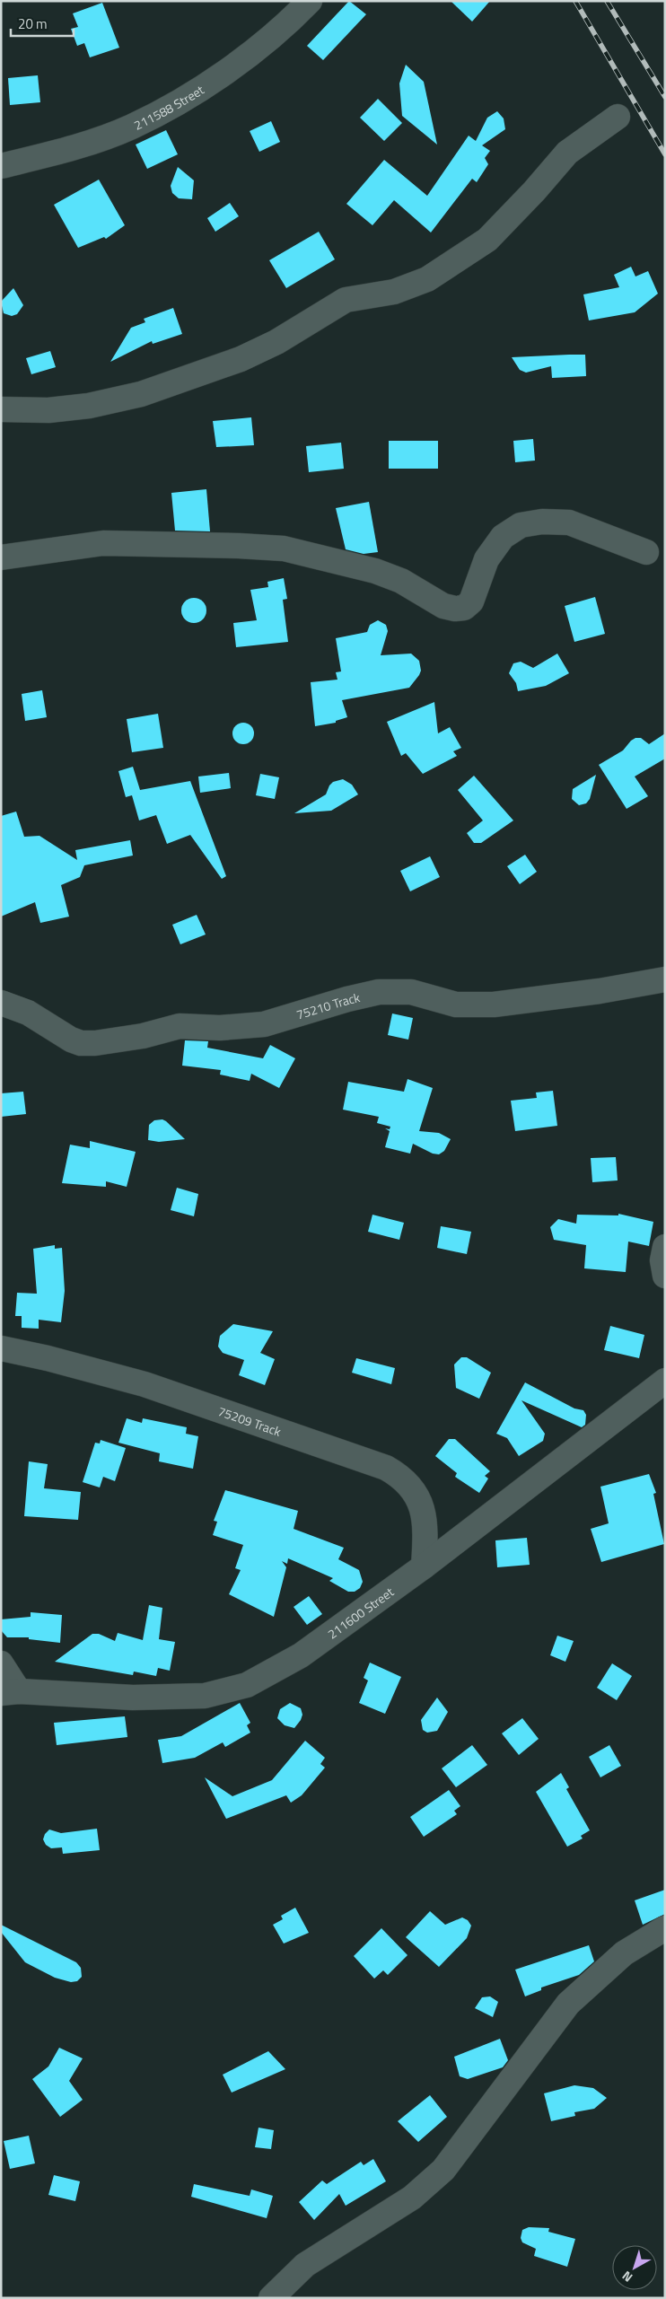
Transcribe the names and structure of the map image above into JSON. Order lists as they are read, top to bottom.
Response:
{
  "streets": {
    "street": [
      "211588 Street",
      "75210 Track",
      "75209 Track",
      "211600 Street"
    ]
  },
  "crossings": [
    ["75209 Track", "211600 Street"]
  ],
  "scale_bar": "20 m",
  "north": "bottom left"
}
